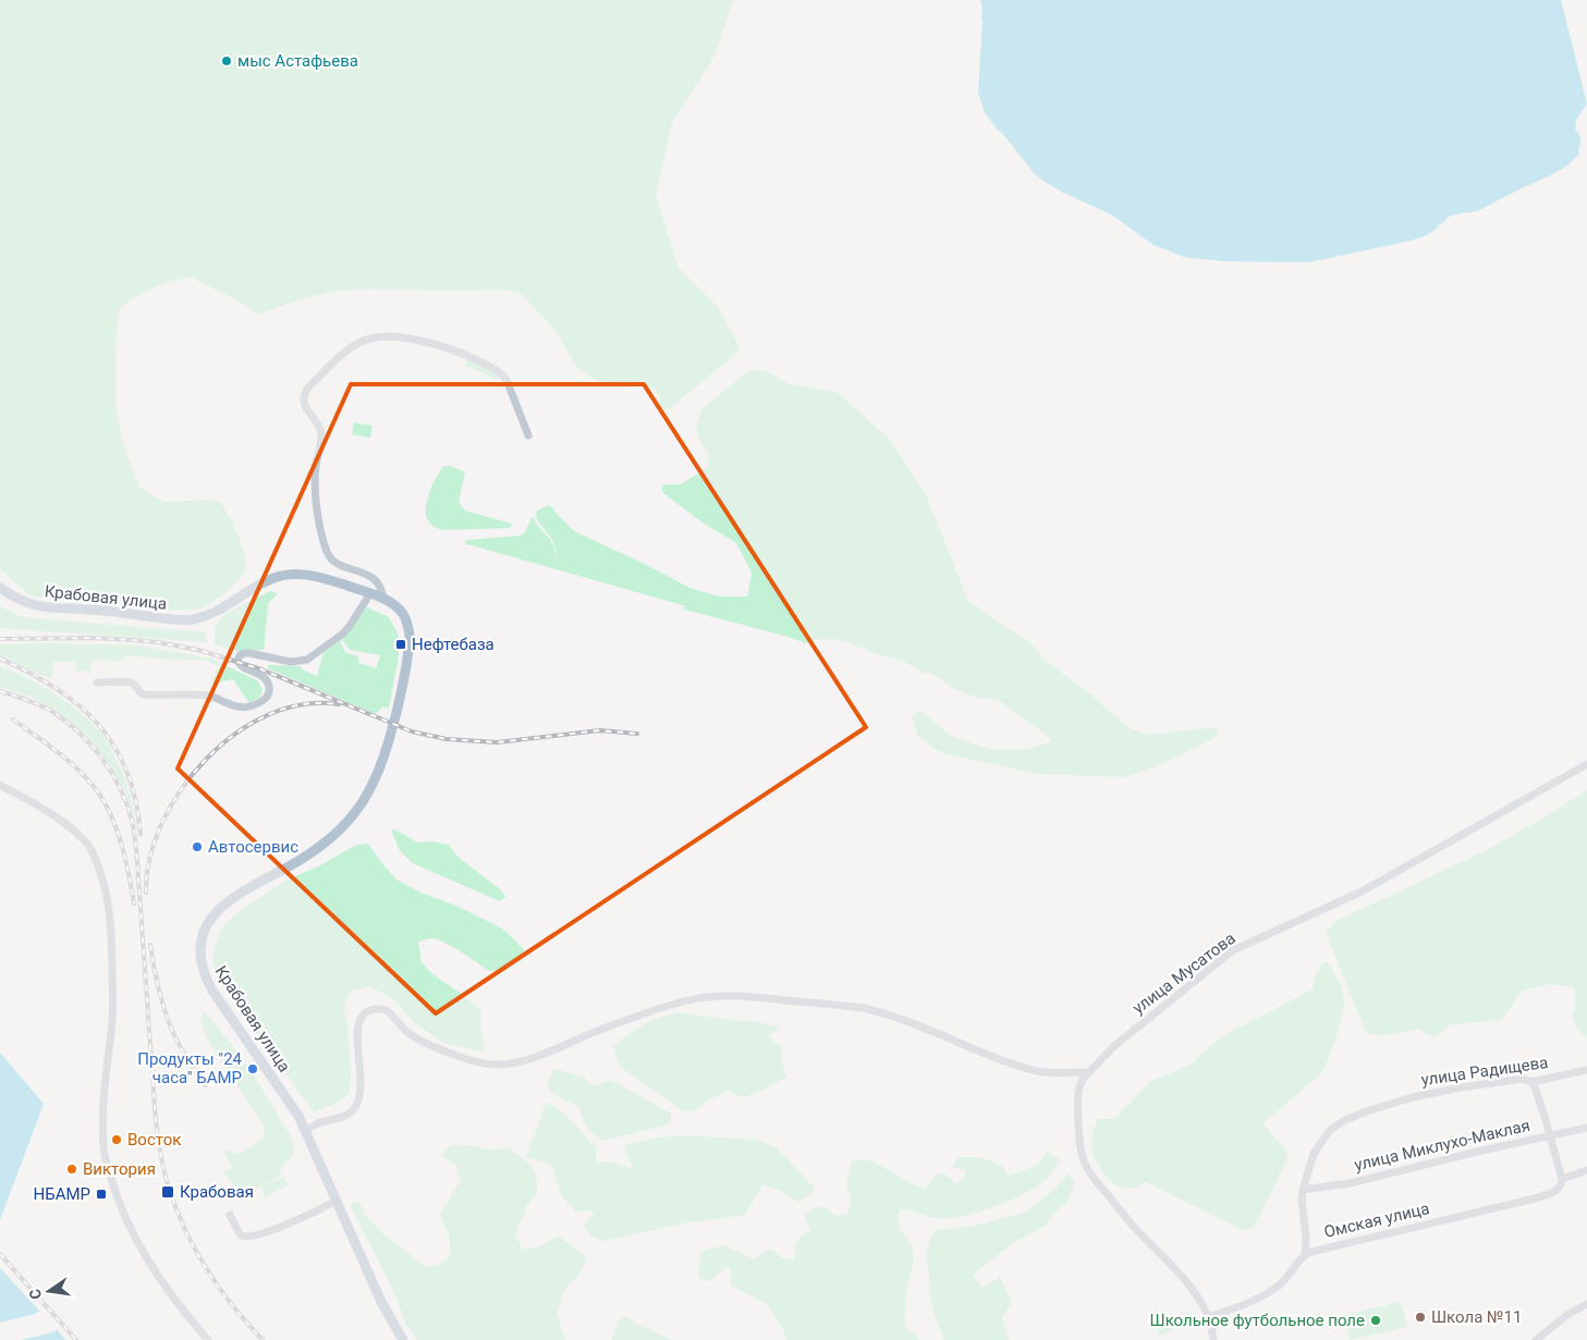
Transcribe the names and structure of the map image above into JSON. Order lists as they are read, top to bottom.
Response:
{
  "streets": {
    "main road": ["Крабовая улица"],
    "street": [
      "улица Мусатова",
      "улица Радищева",
      "улица Миклухо-Маклая",
      "Омская улица"
    ]
  },
  "crossings": [
    ["улица Радищева", "улица Миклухо-Маклая"],
    ["улица Радищева", "Омская улица"]
  ],
  "places": {
    "other": [
      "мыс Астафьева",
      "Автосервис",
      "Продукты \"24 часа\" БАМР",
      "Восток",
      "Виктория",
      "Школа №11",
      "Школьное футбольное поле"
    ],
    "transit": ["Нефтебаза", "Крабовая", "НБАМР"]
  },
  "north": "left"
}
